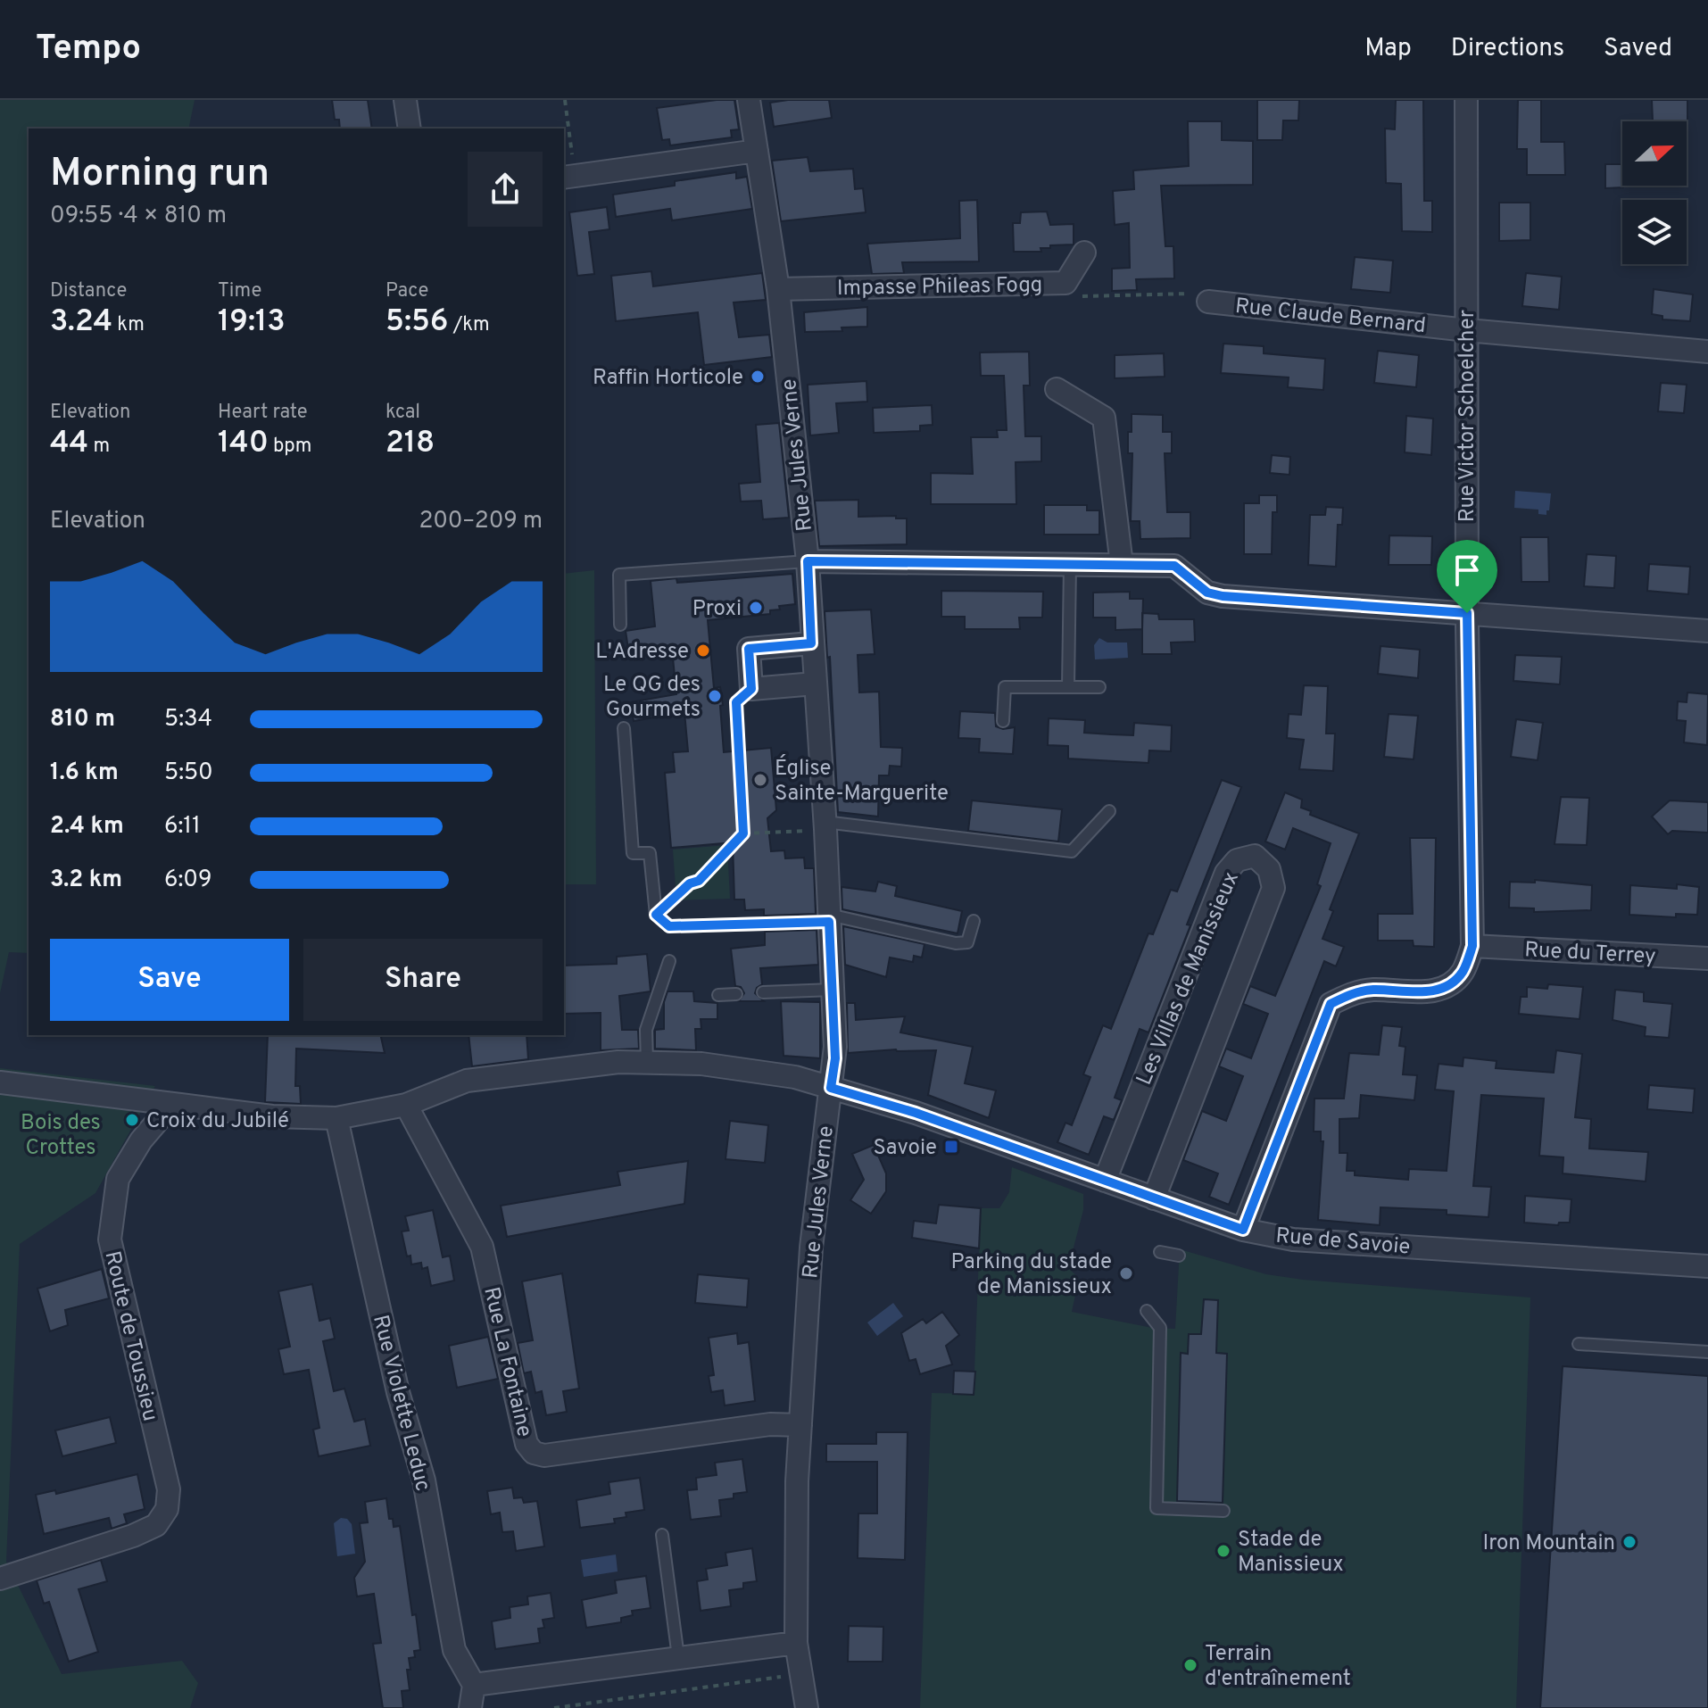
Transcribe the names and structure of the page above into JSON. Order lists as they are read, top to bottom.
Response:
{
  "streets": {
    "street": [
      "Impasse Phileas Fogg",
      "Rue Claude Bernard",
      "Rue Victor Schoelcher",
      "Rue Jules Verne",
      "Rue du Terrey",
      "Les Villas de Manissieux",
      "Rue de Savoie",
      "Route de Toussieu",
      "Rue La Fontaine",
      "Rue Violette Leduc"
    ]
  },
  "crossings": [
    ["Impasse Phileas Fogg", "Rue Jules Verne"],
    ["Rue Claude Bernard", "Rue Victor Schoelcher"],
    ["Rue Victor Schoelcher", "Rue du Terrey"],
    ["Rue Jules Verne", "Rue de Savoie"],
    ["Rue Jules Verne", "Rue La Fontaine"],
    ["Les Villas de Manissieux", "Rue de Savoie"]
  ],
  "parks": ["Bois des Crottes"],
  "places": {
    "other": [
      "Raffin Horticole",
      "Proxi",
      "L'Adresse",
      "Le QG des Gourmets",
      "Église Sainte-Marguerite",
      "Croix du Jubilé",
      "Parking du stade de Manissieux",
      "Iron Mountain",
      "Stade de Manissieux",
      "Terrain d'entraînement"
    ],
    "transit": ["Savoie"]
  },
  "north": "right",
  "page": {
    "header": "Tempo",
    "nav": ["Map", "Directions", "Saved"],
    "heading": ["Morning run", "09:55 · 4 × 810 m"],
    "stats": [
      ["Distance", "3.24 km"],
      ["Time", "19:13"],
      ["Pace", "5:56 /km"],
      ["Elevation", "44 m"],
      ["Heart rate", "140 bpm"],
      ["kcal", "218"]
    ],
    "chart": ["Elevation", "200–209 m"],
    "list": [
      {
        "name": "810 m",
        "note": "5:34"
      },
      {
        "name": "1.6 km",
        "note": "5:50"
      },
      {
        "name": "2.4 km",
        "note": "6:11"
      },
      {
        "name": "3.2 km",
        "note": "6:09"
      }
    ],
    "buttons": ["Save", "Share"]
  }
}
